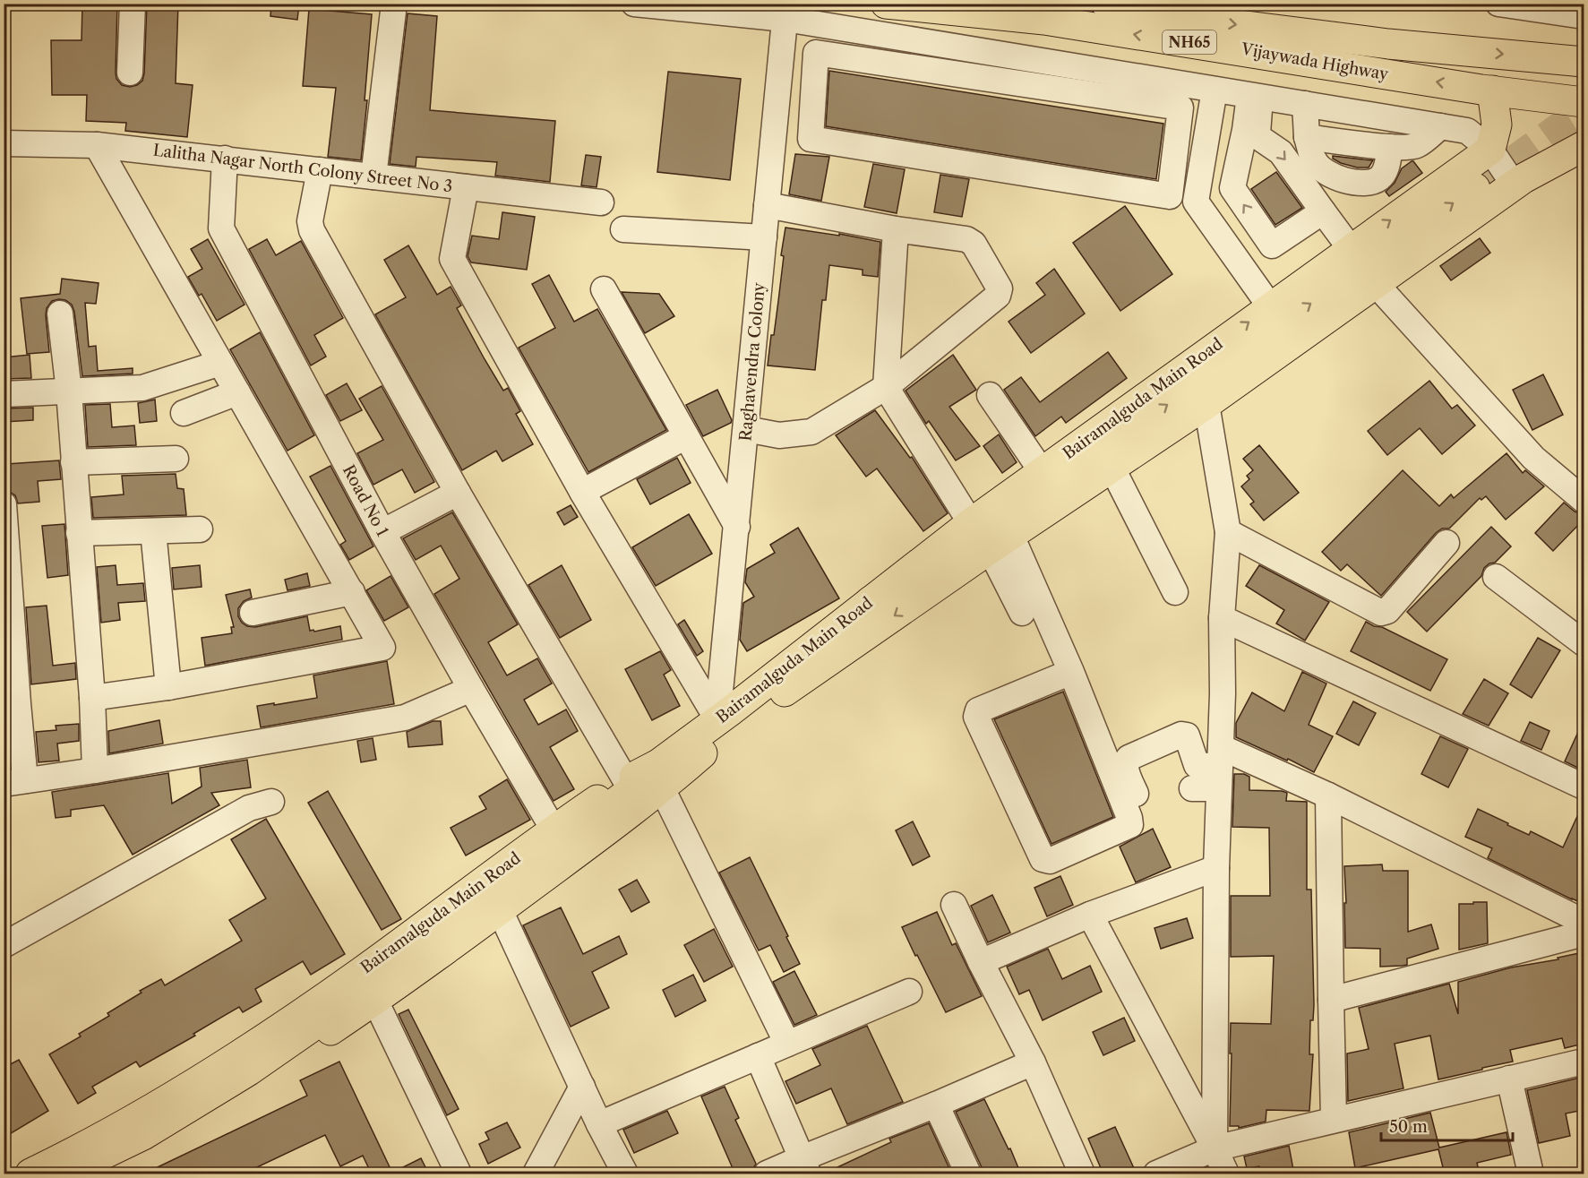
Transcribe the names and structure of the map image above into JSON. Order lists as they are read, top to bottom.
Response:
{
  "streets": {
    "main road": ["NH65", "Vijaywada Highway", "Bairamalguda Main Road"],
    "street": ["Lalitha Nagar North Colony Street No 3", "Raghavendra Colony", "Road No 1"]
  },
  "crossings": [
    ["Lalitha Nagar North Colony Street No 3", "Road No 1"],
    ["Raghavendra Colony", "Bairamalguda Main Road"],
    ["Bairamalguda Main Road", "Road No 1"]
  ],
  "scale_bar": "50 m"
}
